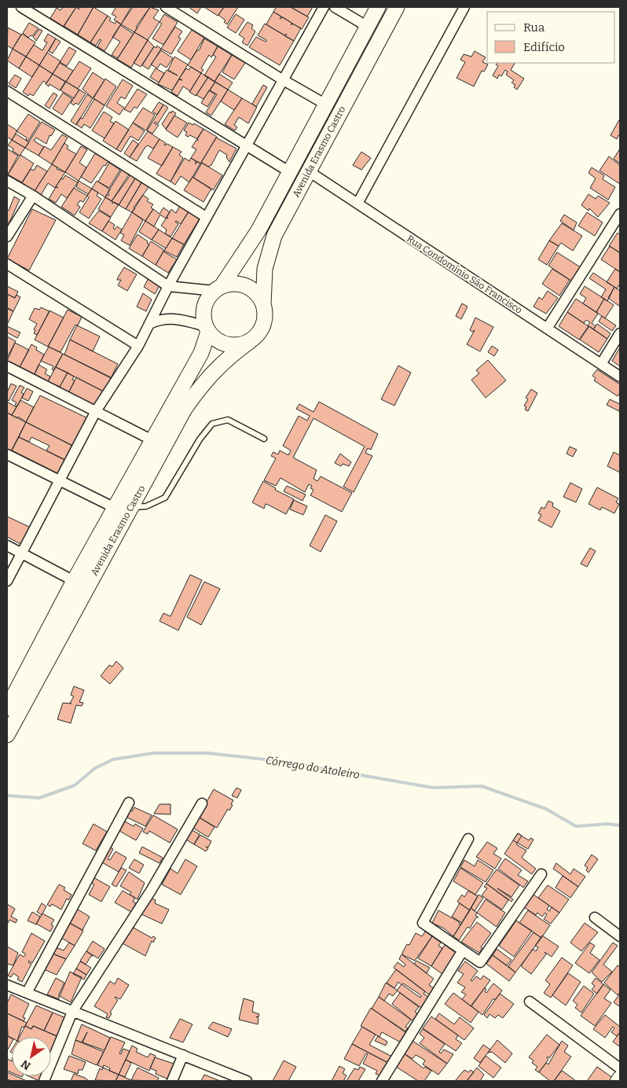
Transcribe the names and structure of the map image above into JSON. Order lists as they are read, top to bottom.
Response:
{
  "streets": {
    "main road": ["Avenida Erasmo Castro"],
    "street": ["Rua Condomínio São Francisco"]
  },
  "crossings": [
    ["Avenida Erasmo Castro", "Rua Condomínio São Francisco"]
  ],
  "water": ["Córrego do Atoleiro"],
  "legend": ["Rua", "Edifício"],
  "north": "bottom left"
}
